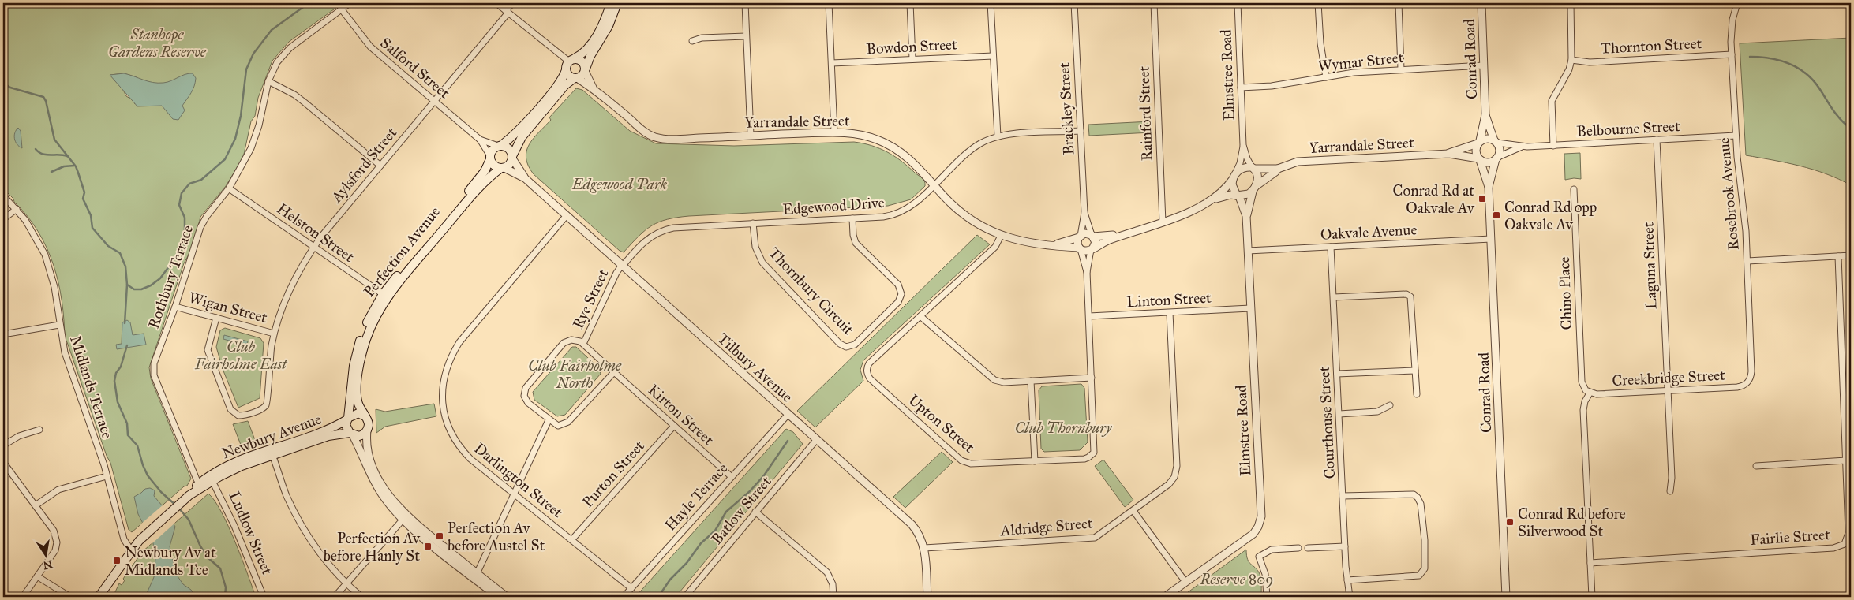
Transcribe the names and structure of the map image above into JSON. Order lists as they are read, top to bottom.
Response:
{
  "streets": {
    "main road": ["Perfection Avenue", "Newbury Avenue"],
    "street": [
      "Thornton Street",
      "Bowdon Street",
      "Conrad Road",
      "Wymar Street",
      "Salford Street",
      "Elmstree Road",
      "Brackley Street",
      "Rainford Street",
      "Yarrandale Street",
      "Belbourne Street",
      "Aylsford Street",
      "Rosebrook Avenue",
      "Edgewood Drive",
      "Oakvale Avenue",
      "Helston Street",
      "Laguna Street",
      "Rothbury Terrace",
      "Thornbury Circuit",
      "Chino Place",
      "Rye Street",
      "Linton Street",
      "Wigan Street",
      "Tilbury Avenue",
      "Creekbridge Street",
      "Midlands Terrace",
      "Kirton Street",
      "Courthouse Street",
      "Upton Street",
      "Purton Street",
      "Darlington Street",
      "Hayle Terrace",
      "Batlow Street",
      "Aldridge Street",
      "Ludlow Street",
      "Fairlie Street"
    ]
  },
  "crossings": [
    ["Thornton Street", "Rosebrook Avenue"],
    ["Conrad Road", "Wymar Street"],
    ["Conrad Road", "Yarrandale Street"],
    ["Conrad Road", "Belbourne Street"],
    ["Conrad Road", "Oakvale Avenue"],
    ["Wymar Street", "Elmstree Road"],
    ["Salford Street", "Aylsford Street"],
    ["Salford Street", "Perfection Avenue"],
    ["Salford Street", "Rothbury Terrace"],
    ["Salford Street", "Tilbury Avenue"],
    ["Elmstree Road", "Yarrandale Street"],
    ["Elmstree Road", "Oakvale Avenue"],
    ["Elmstree Road", "Linton Street"],
    ["Brackley Street", "Yarrandale Street"],
    ["Brackley Street", "Edgewood Drive"],
    ["Brackley Street", "Upton Street"],
    ["Yarrandale Street", "Belbourne Street"],
    ["Yarrandale Street", "Edgewood Drive"],
    ["Yarrandale Street", "Upton Street"],
    ["Belbourne Street", "Rosebrook Avenue"],
    ["Belbourne Street", "Laguna Street"],
    ["Aylsford Street", "Helston Street"],
    ["Aylsford Street", "Wigan Street"],
    ["Rosebrook Avenue", "Creekbridge Street"],
    ["Edgewood Drive", "Thornbury Circuit"],
    ["Edgewood Drive", "Rye Street"],
    ["Edgewood Drive", "Tilbury Avenue"],
    ["Oakvale Avenue", "Courthouse Street"],
    ["Helston Street", "Perfection Avenue"],
    ["Helston Street", "Rothbury Terrace"],
    ["Perfection Avenue", "Tilbury Avenue"],
    ["Perfection Avenue", "Newbury Avenue"],
    ["Laguna Street", "Creekbridge Street"],
    ["Rothbury Terrace", "Wigan Street"],
    ["Rothbury Terrace", "Newbury Avenue"],
    ["Chino Place", "Creekbridge Street"],
    ["Rye Street", "Tilbury Avenue"],
    ["Rye Street", "Kirton Street"],
    ["Linton Street", "Upton Street"],
    ["Linton Street", "Aldridge Street"],
    ["Tilbury Avenue", "Darlington Street"],
    ["Tilbury Avenue", "Hayle Terrace"],
    ["Tilbury Avenue", "Batlow Street"],
    ["Tilbury Avenue", "Aldridge Street"],
    ["Midlands Terrace", "Newbury Avenue"],
    ["Kirton Street", "Purton Street"],
    ["Kirton Street", "Hayle Terrace"],
    ["Newbury Avenue", "Ludlow Street"],
    ["Purton Street", "Darlington Street"],
    ["Darlington Street", "Hayle Terrace"]
  ],
  "parks": [
    "Stanhope Gardens Reserve",
    "Edgewood Park",
    "Club Fairholme East",
    "Club Fairholme North",
    "Club Thornbury",
    "Reserve 809"
  ],
  "places": {
    "transit": [
      "Conrad Rd at Oakvale Av",
      "Conrad Rd opp Oakvale Av",
      "Conrad Rd before Silverwood St",
      "Perfection Av before Austel St",
      "Perfection Av before Hanly St",
      "Newbury Av at Midlands Tce"
    ]
  },
  "north": "bottom"
}
